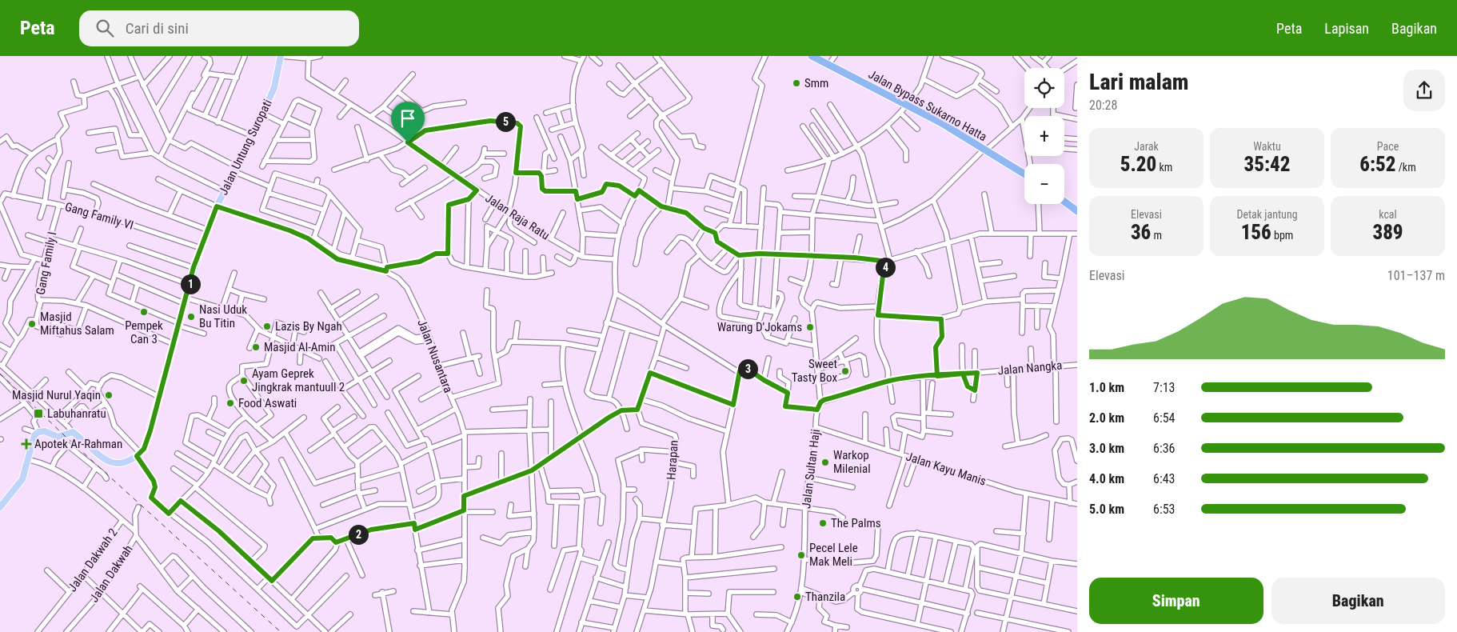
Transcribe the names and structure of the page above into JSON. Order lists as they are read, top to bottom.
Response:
{
  "streets": {
    "highway": ["Jalan Bypass Sukarno Hatta"],
    "main road": ["Jalan Untung Suropati"],
    "street": [
      "Gang Family VI",
      "Jalan Raja Ratu",
      "Gang Family I",
      "Jalan Nusantara",
      "Jalan Nangka",
      "Harapan",
      "Jalan Sultan Haji",
      "Jalan Kayu Manis",
      "Jalan Dakwah 2",
      "Jalan Dakwah"
    ]
  },
  "crossings": [
    ["Jalan Untung Suropati", "Gang Family VI"],
    ["Jalan Untung Suropati", "Gang Family I"],
    ["Jalan Untung Suropati", "Jalan Nusantara"],
    ["Gang Family VI", "Gang Family I"],
    ["Jalan Sultan Haji", "Jalan Kayu Manis"]
  ],
  "places": {
    "other": [
      "Smm",
      "Pempek Can 3",
      "Nasi Uduk Bu Titin",
      "Masjid Miftahus Salam",
      "Lazis By Ngah",
      "Warung D'Jokams",
      "Masjid Al-Amin",
      "Sweet Tasty Box",
      "Ayam Geprek Jingkrak mantuull 2",
      "Masjid Nurul Yaqin",
      "Food Aswati",
      "Warkop Milenial",
      "The Palms",
      "Pecel Lele Mak Meli",
      "Thanzila"
    ],
    "transit": ["Labuhanratu"],
    "health": ["Apotek Ar-Rahman"]
  },
  "page": {
    "header": "Peta",
    "search": "Cari di sini",
    "nav": ["Peta", "Lapisan", "Bagikan"],
    "heading": ["Lari malam", "20:28"],
    "map_buttons": ["+", "−"],
    "pins": [
      "5",
      "4",
      "1",
      "3",
      "2"
    ],
    "stats": [
      ["Jarak", "5.20 km"],
      ["Waktu", "35:42"],
      ["Pace", "6:52 /km"],
      ["Elevasi", "36 m"],
      ["Detak jantung", "156 bpm"],
      ["kcal", "389"]
    ],
    "chart": ["Elevasi", "101–137 m"],
    "list": [
      {
        "name": "1.0 km",
        "note": "7:13"
      },
      {
        "name": "2.0 km",
        "note": "6:54"
      },
      {
        "name": "3.0 km",
        "note": "6:36"
      },
      {
        "name": "4.0 km",
        "note": "6:43"
      },
      {
        "name": "5.0 km",
        "note": "6:53"
      }
    ],
    "buttons": ["Simpan", "Bagikan"]
  }
}
